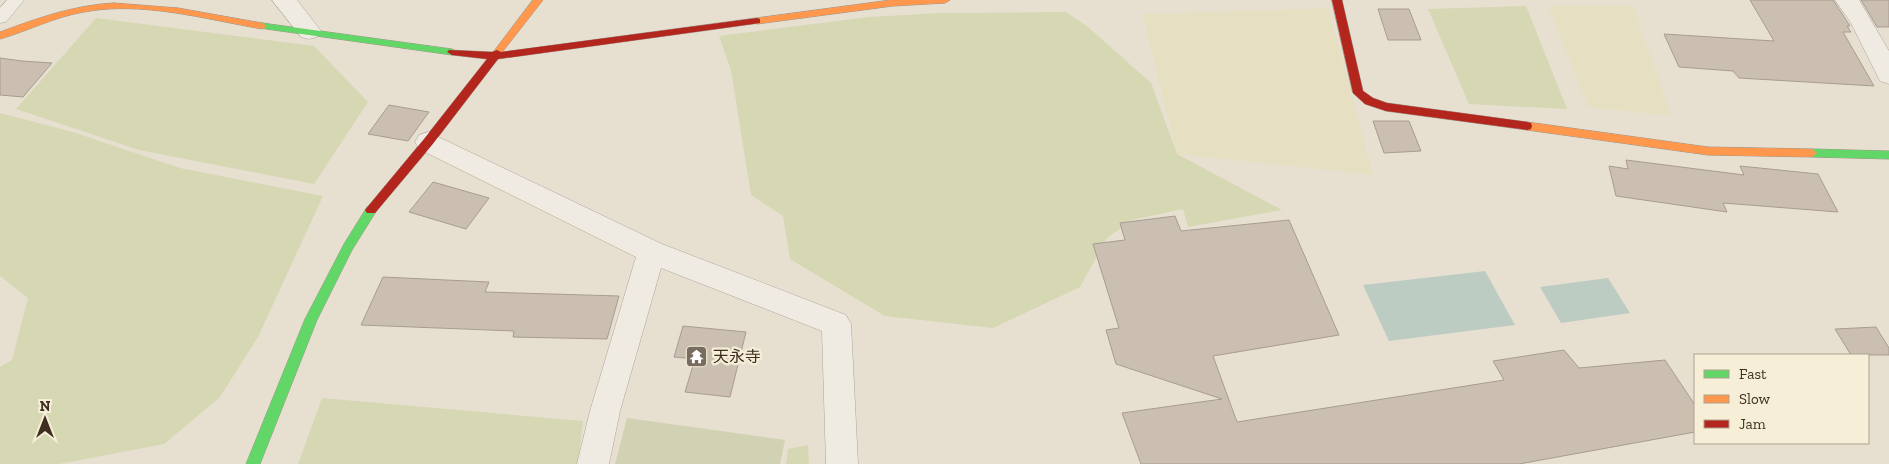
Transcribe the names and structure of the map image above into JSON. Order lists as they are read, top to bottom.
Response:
{
  "places": {
    "temple": ["天永寺"]
  },
  "legend": ["Fast", "Slow", "Jam"],
  "north": "top"
}
